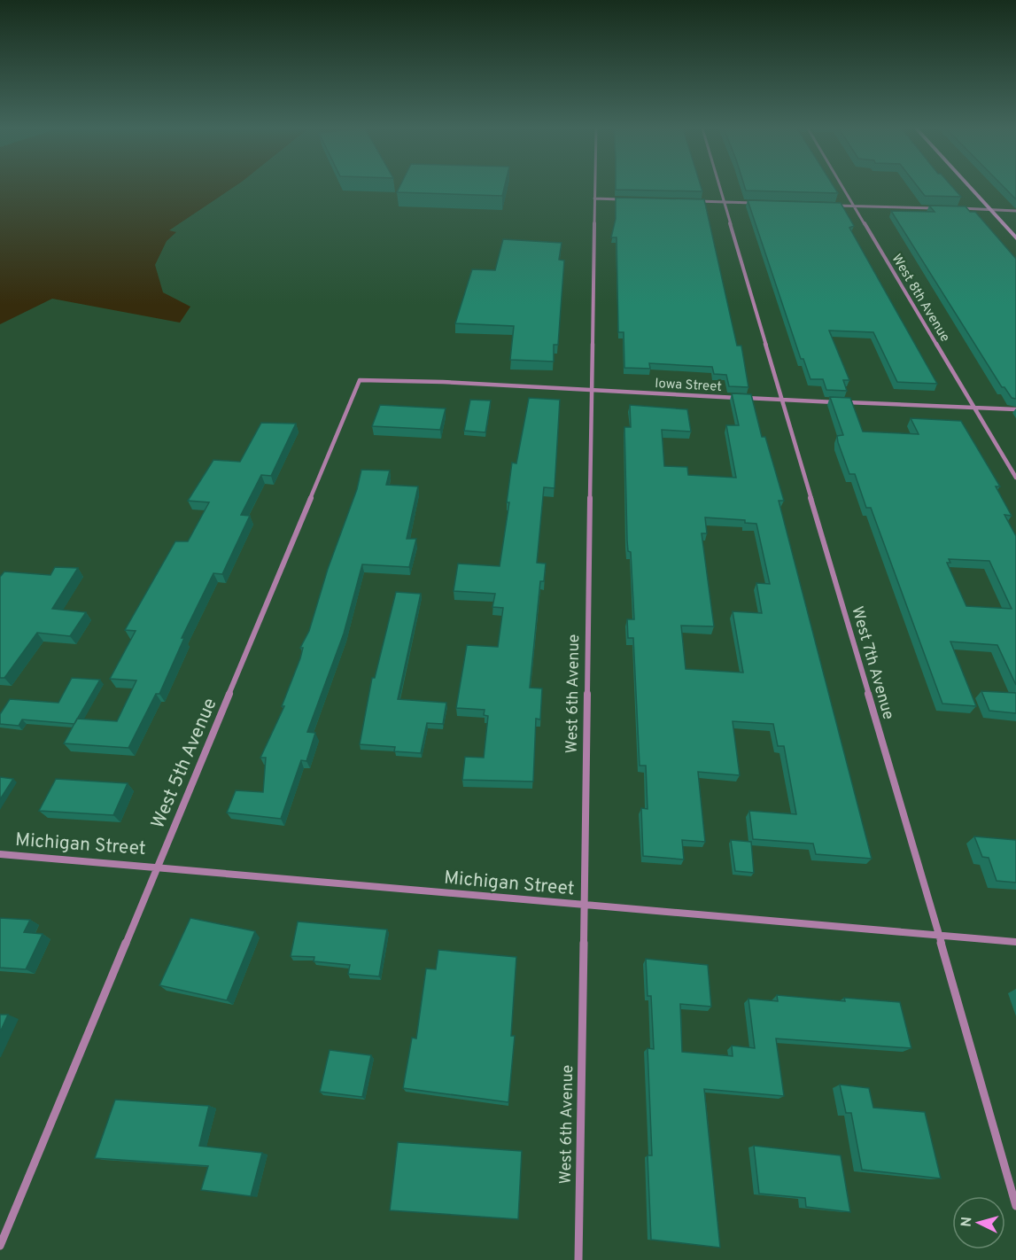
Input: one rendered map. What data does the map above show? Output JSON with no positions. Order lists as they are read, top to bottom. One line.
{"streets":{"street":["West 8th Avenue","Iowa Street","West 7th Avenue","West 6th Avenue","West 5th Avenue","Michigan Street"]},"crossings":[["West 8th Avenue","Iowa Street"],["Iowa Street","West 7th Avenue"],["Iowa Street","West 6th Avenue"],["Iowa Street","West 5th Avenue"],["West 7th Avenue","Michigan Street"],["West 6th Avenue","Michigan Street"],["West 5th Avenue","Michigan Street"]],"north":"left"}
